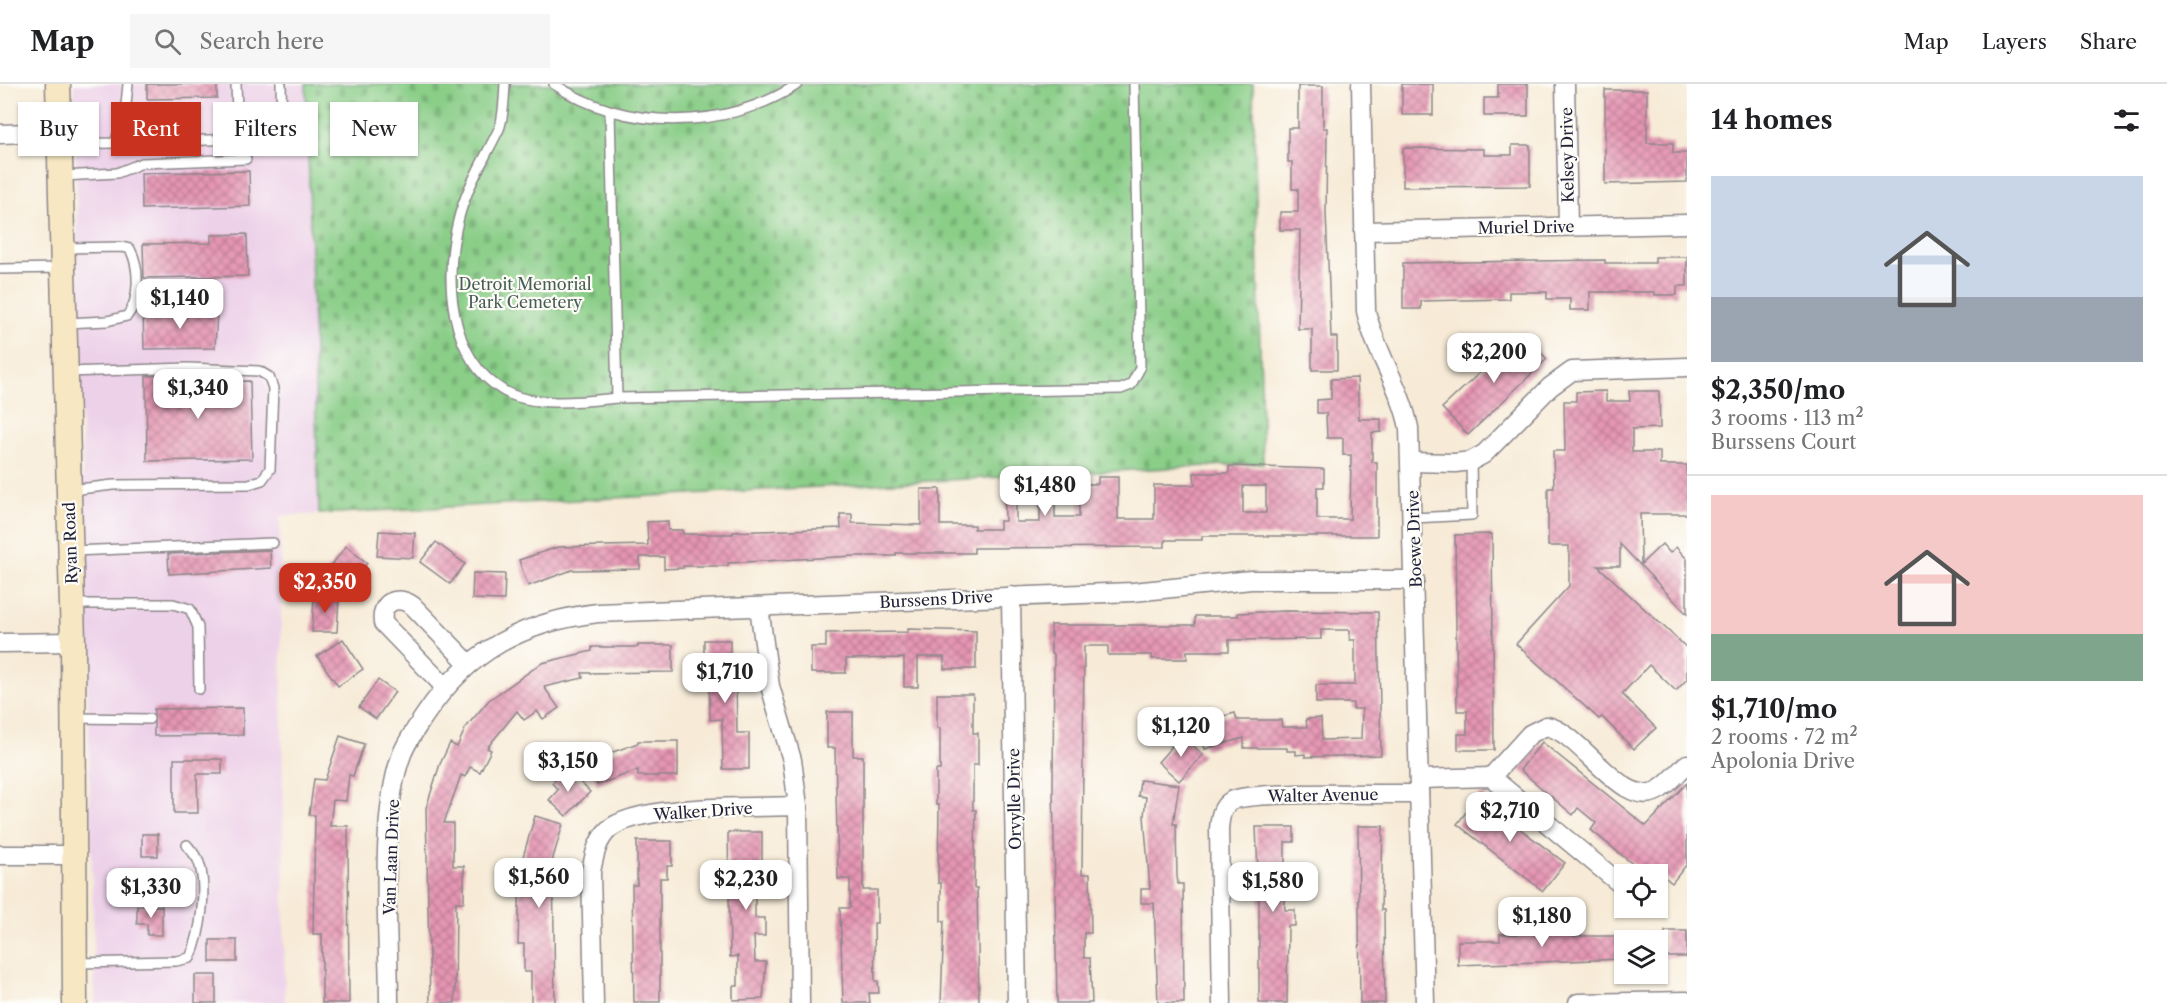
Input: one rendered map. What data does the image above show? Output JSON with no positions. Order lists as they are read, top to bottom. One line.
{"streets":{"main road":["Ryan Road"],"street":["Kelsey Drive","Muriel Drive","Boewe Drive","Burssens Drive","Walter Avenue","Orvylle Drive","Walker Drive","Van Laan Drive"]},"crossings":[["Kelsey Drive","Muriel Drive"],["Muriel Drive","Boewe Drive"],["Boewe Drive","Burssens Drive"],["Boewe Drive","Walter Avenue"],["Burssens Drive","Orvylle Drive"],["Burssens Drive","Van Laan Drive"]],"parks":["Detroit Memorial Park Cemetery"],"page":{"header":"Map","search":"Search here","nav":["Map","Layers","Share"],"heading":"14 homes","chip":["Buy","Rent","Filters","New"],"list":[{"name":"$2,350/mo","note":"3 rooms · 113 m² · Burssens Court"},{"name":"$1,710/mo","note":"2 rooms · 72 m² · Apolonia Drive"}],"price":["$1,140","$2,200","$1,340","$1,480","$2,350","$1,710","$1,120","$3,150","$2,710","$1,560","$2,230","$1,580","$1,330","$1,180"]}}
